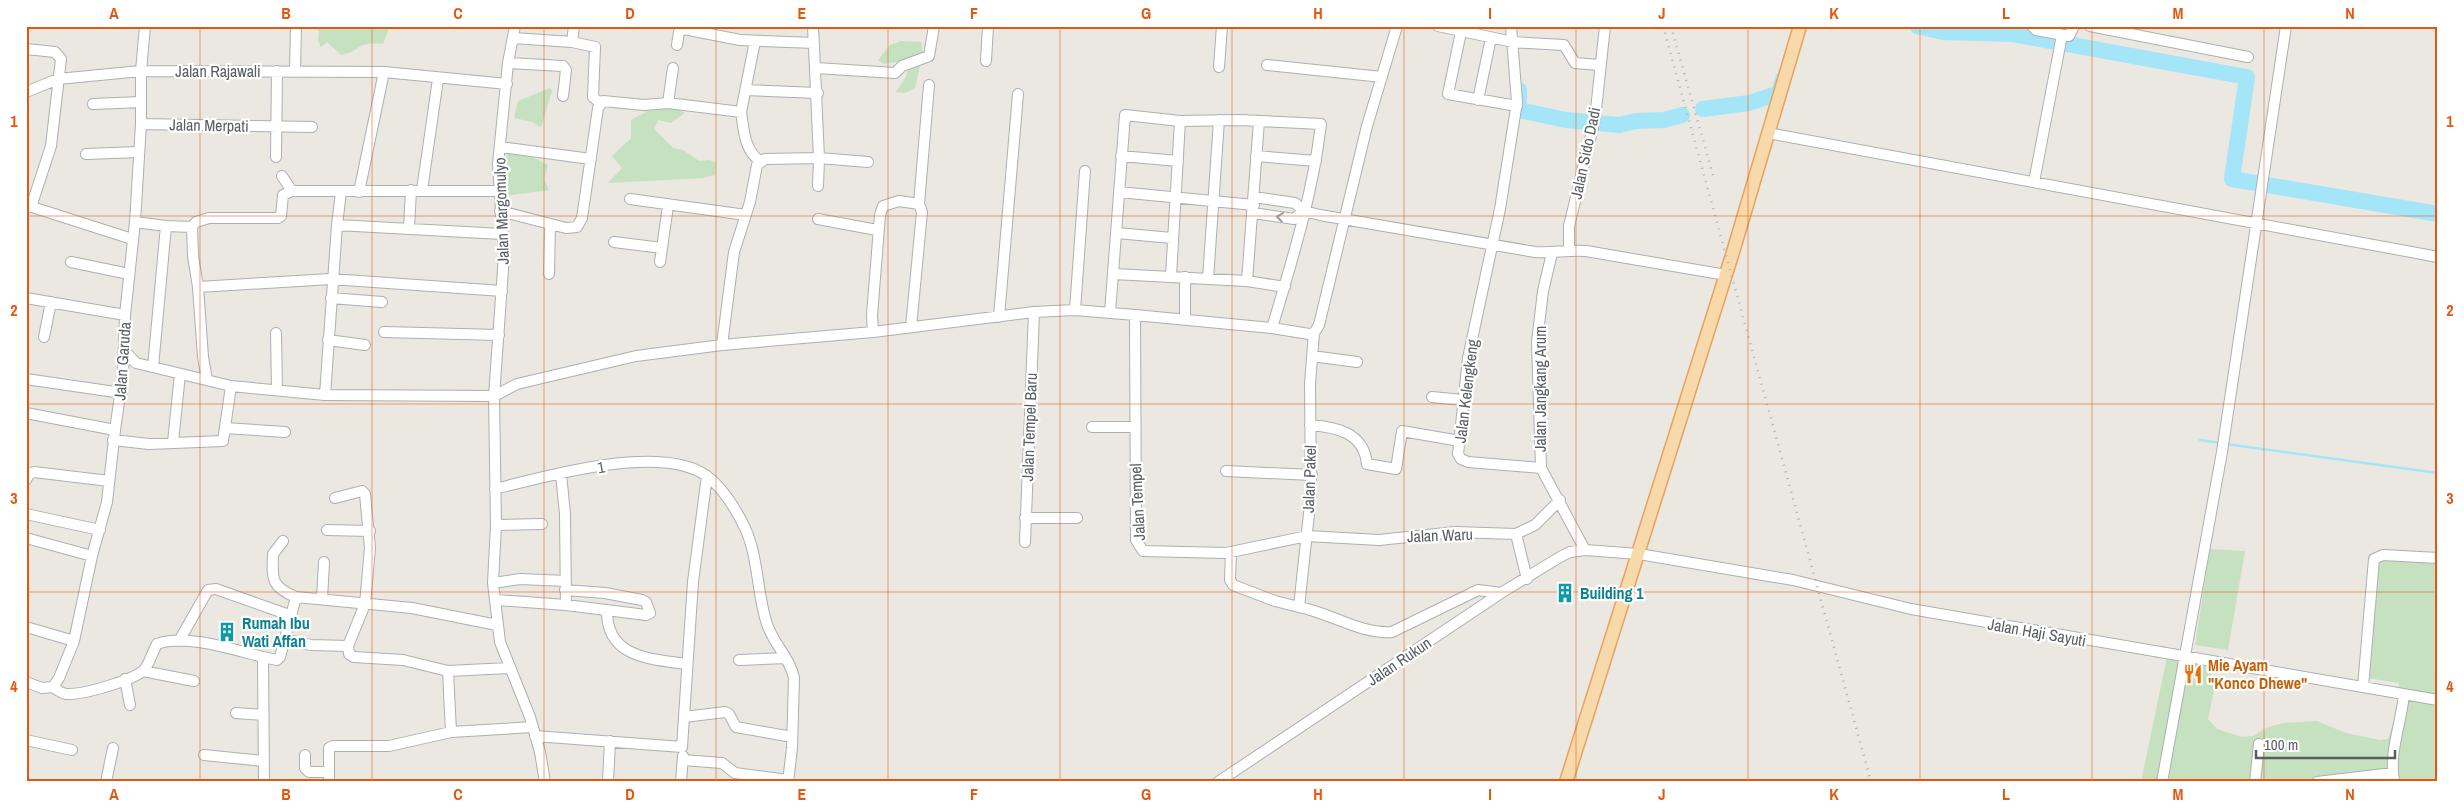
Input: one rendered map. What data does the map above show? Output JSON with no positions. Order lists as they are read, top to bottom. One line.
{"streets":{"street":["Jalan Rajawali","Jalan Merpati","Jalan Sido Dadi","Jalan Margomulyo","Jalan Garuda","Jalan Jangkang Arum","Jalan Kelengkeng","Jalan Tempel Baru","1","Jalan Pakel","Jalan Tempel","Jalan Waru","Jalan Haji Sayuti","Jalan Rukun"]},"crossings":[["Jalan Rajawali","Jalan Margomulyo"],["Jalan Rajawali","Jalan Garuda"],["Jalan Merpati","Jalan Garuda"],["Jalan Margomulyo","1"],["Jalan Jangkang Arum","Jalan Kelengkeng"],["Jalan Jangkang Arum","Jalan Rukun"],["Jalan Pakel","Jalan Tempel"],["Jalan Pakel","Jalan Waru"],["Jalan Tempel","Jalan Waru"]],"places":{"building":["Building 1","Rumah Ibu Wati Affan"],"restaurant":["Mie Ayam \"Konco Dhewe\""]},"scale_bar":"100 m","grid":{"columns":["A","B","C","D","E","F","G","H","I","J","K","L","M","N"],"rows":["1","2","3","4"]}}
